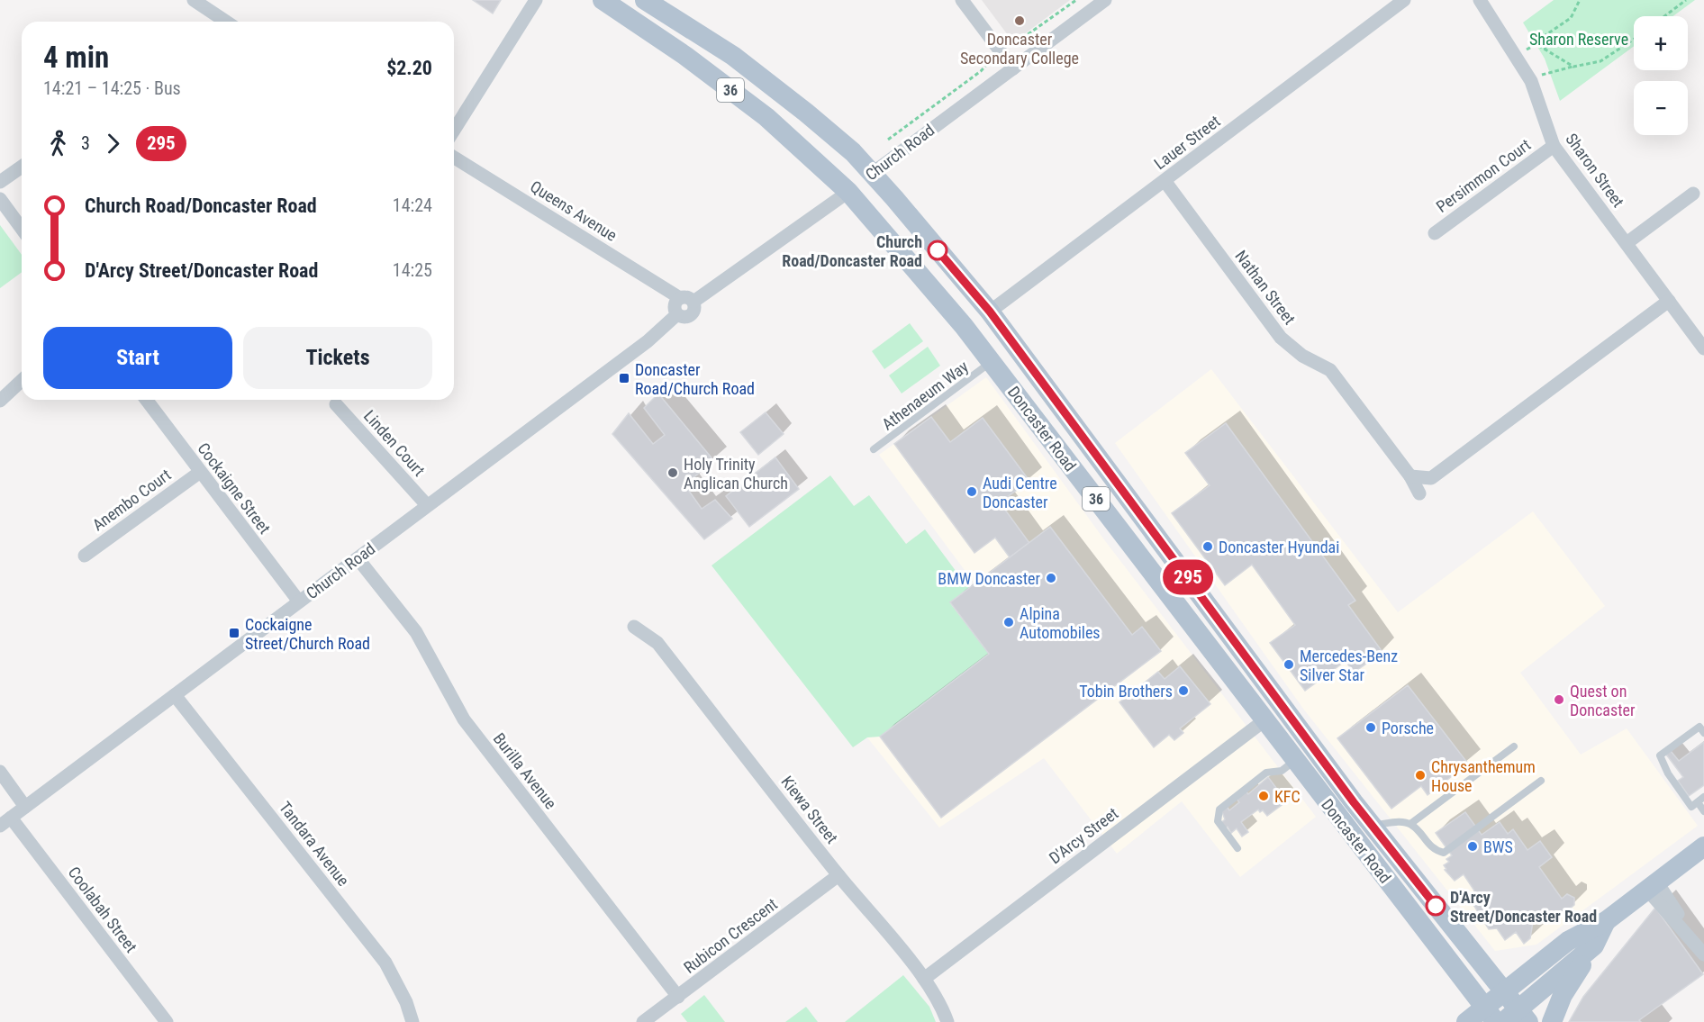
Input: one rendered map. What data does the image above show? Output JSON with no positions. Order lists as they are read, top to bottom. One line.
{"streets":{"main road":["36","Church Road","Doncaster Road"],"street":["Lauer Street","Sharon Street","Persimmon Court","Queens Avenue","Nathan Street","Linden Court","Cockaigne Street","Anembo Court","Burilla Avenue","Kiewa Street","D'Arcy Street","Tandara Avenue","Coolabah Street","Rubicon Crescent"],"lane":["Athenaeum Way"]},"crossings":[["Lauer Street","Nathan Street"],["Lauer Street","Doncaster Road"],["Church Road","Queens Avenue"],["Church Road","Doncaster Road"],["Church Road","Linden Court"],["Church Road","Cockaigne Street"],["Church Road","Burilla Avenue"],["Church Road","Tandara Avenue"],["Church Road","Coolabah Street"],["Sharon Street","Persimmon Court"],["Athenaeum Way","Doncaster Road"],["Doncaster Road","D'Arcy Street"],["Cockaigne Street","Anembo Court"],["Burilla Avenue","Rubicon Crescent"],["Kiewa Street","D'Arcy Street"],["Kiewa Street","Rubicon Crescent"]],"parks":["Sharon Reserve"],"places":{"other":["Doncaster Secondary College","Church Road/Doncaster Road","Holy Trinity Anglican Church","Audi Centre Doncaster","Doncaster Hyundai","BMW Doncaster","Alpina Automobiles","Mercedes-Benz Silver Star","Tobin Brothers","Quest on Doncaster","Porsche","Chrysanthemum House","KFC","BWS","D'Arcy Street/Doncaster Road"],"transit":["Doncaster Road/Church Road","Cockaigne Street/Church Road"]},"lines":["bus line 295"],"page":{"on_map":"295","map_buttons":["+","−"],"heading":["4 min","14:21 – 14:25 · Bus","$2.20"],"legs":["3","295"],"list":[{"name":"Church Road/Doncaster Road","value":"14:24"},{"name":"D'Arcy Street/Doncaster Road","value":"14:25"}],"buttons":["Start","Tickets"]}}
